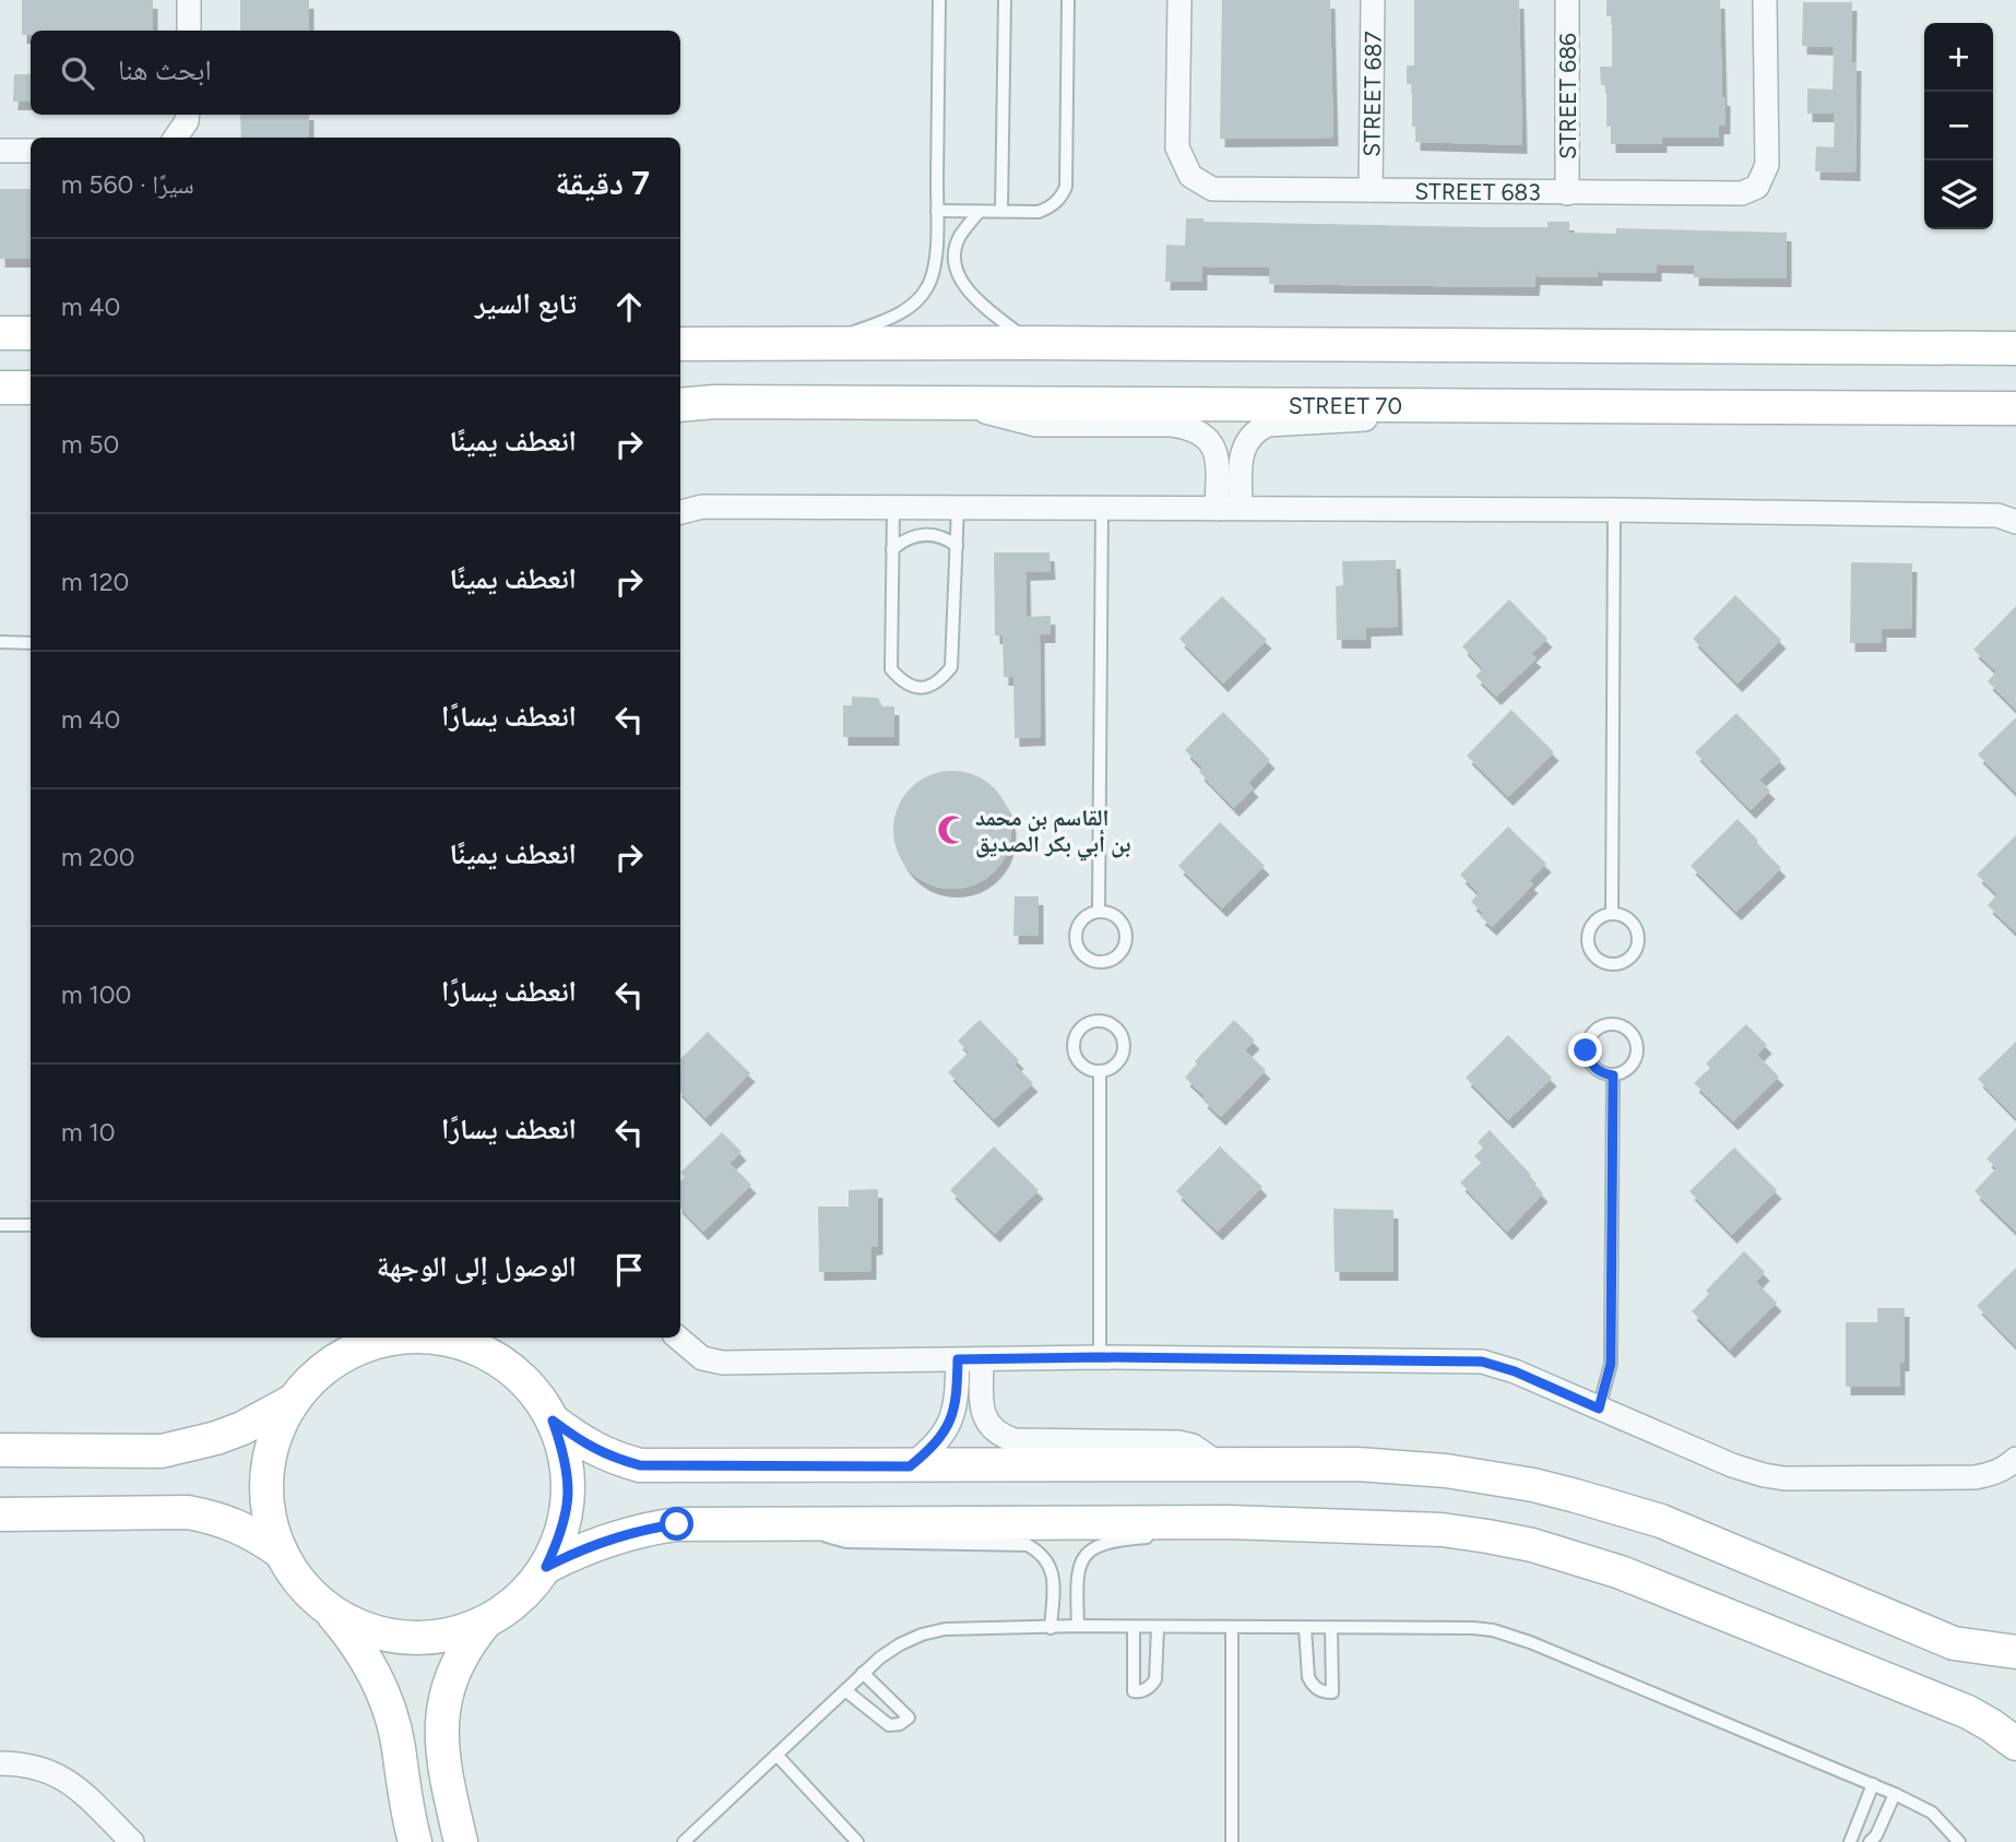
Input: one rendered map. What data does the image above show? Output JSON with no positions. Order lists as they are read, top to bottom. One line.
{"streets":{"main road":["STREET 70"],"street":["STREET 687","STREET 686","STREET 683"]},"crossings":[["STREET 687","STREET 683"],["STREET 686","STREET 683"]],"places":{"mosque":["القاسم بن محمد بن أبي بكر الصديق"]},"page":{"map_buttons":["+","−"],"search":"ابحث هنا","heading":["7 دقيقة","سيرًا · 560 m"],"list":[["تابع السير","40 m"],["انعطف يمينًا","50 m"],["انعطف يمينًا","120 m"],["انعطف يسارًا","40 m"],["انعطف يمينًا","200 m"],["انعطف يسارًا","100 m"],["انعطف يسارًا","10 m"],"الوصول إلى الوجهة"]}}
